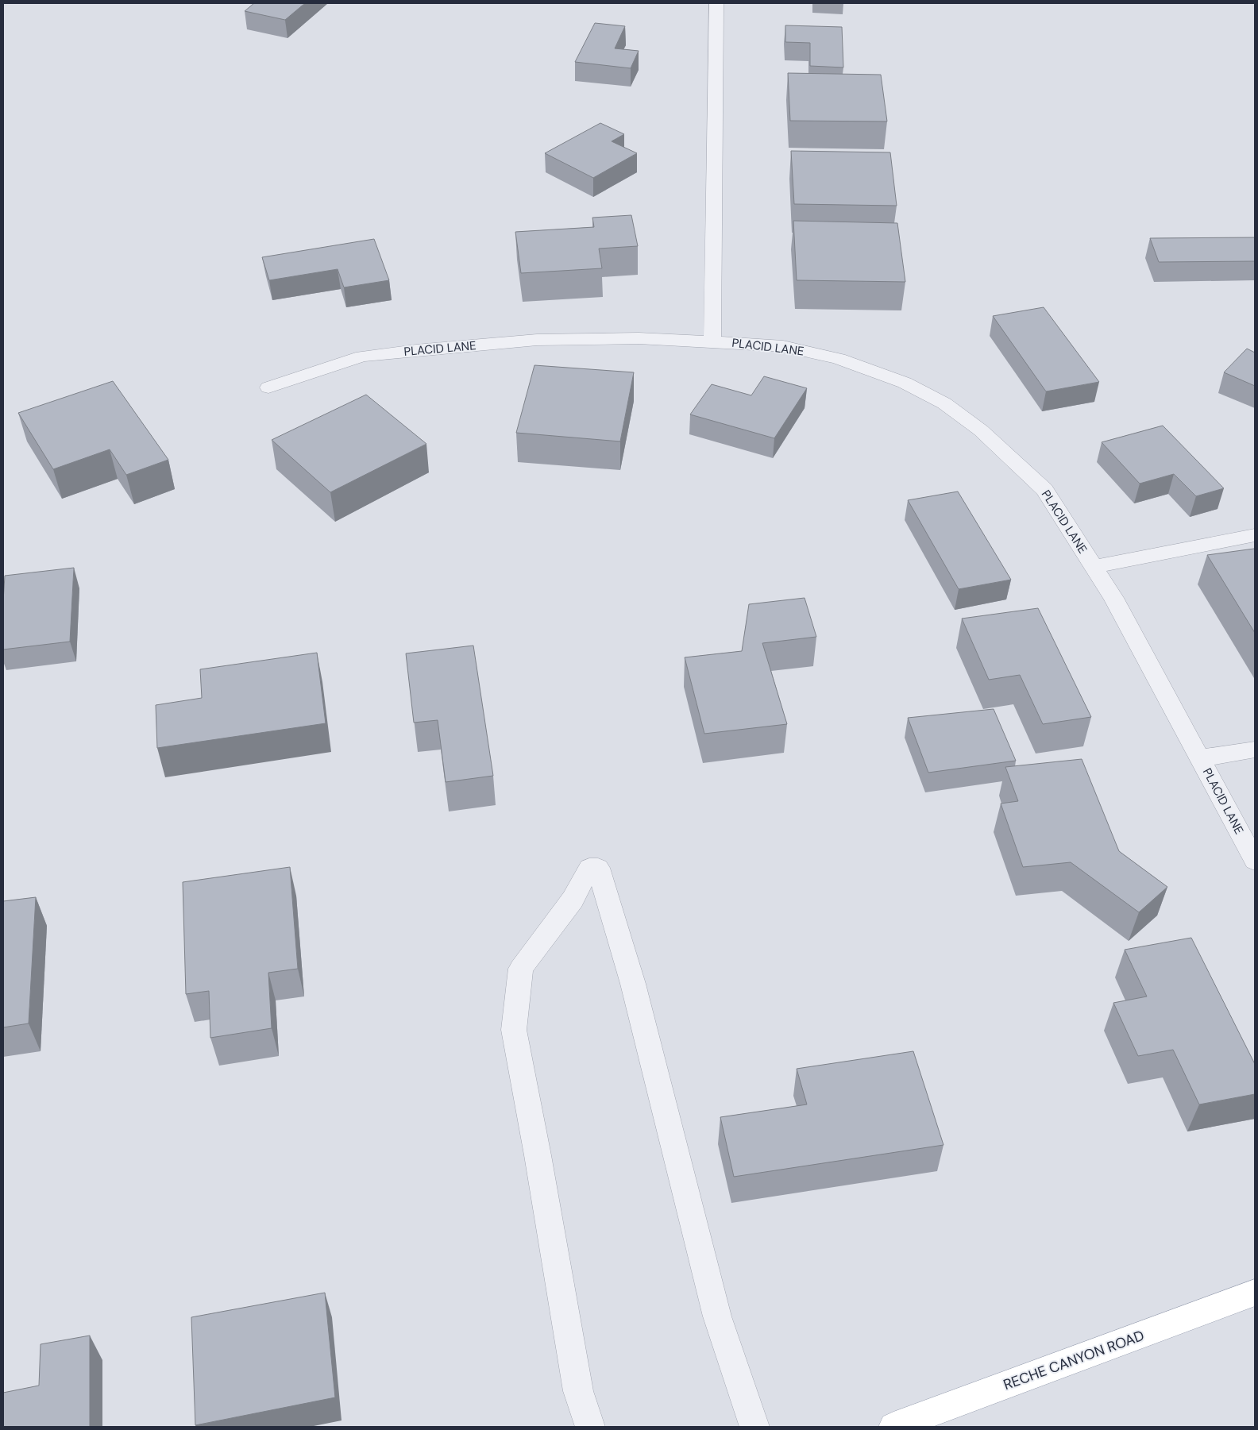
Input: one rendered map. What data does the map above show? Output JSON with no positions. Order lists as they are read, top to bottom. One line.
{"streets":{"main road":["RECHE CANYON ROAD"],"street":["PLACID LANE"]}}
